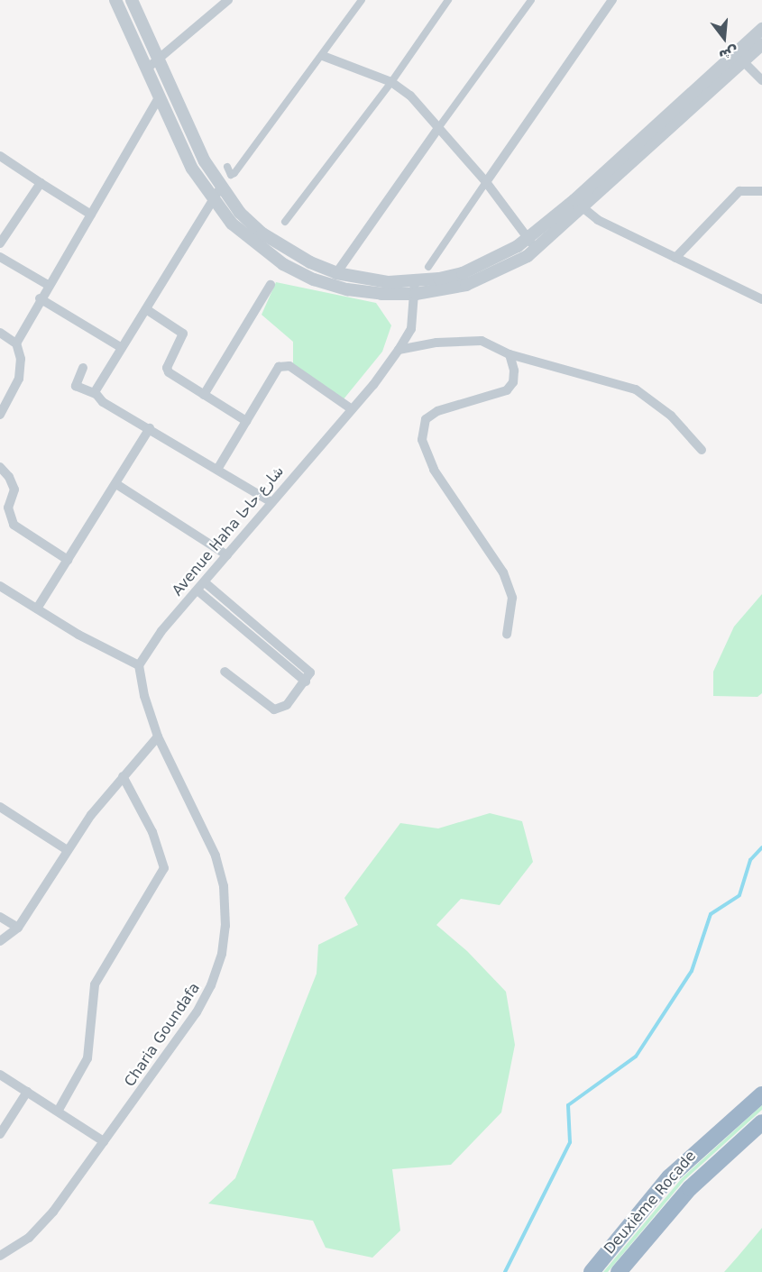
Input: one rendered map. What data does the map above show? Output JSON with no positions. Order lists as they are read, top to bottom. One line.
{"streets":{"highway":["Deuxième Rocade"],"street":["Avenue Haha شارع حاحا","Charia Goundafa"]},"crossings":[["Avenue Haha شارع حاحا","Charia Goundafa"]],"north":"bottom"}
